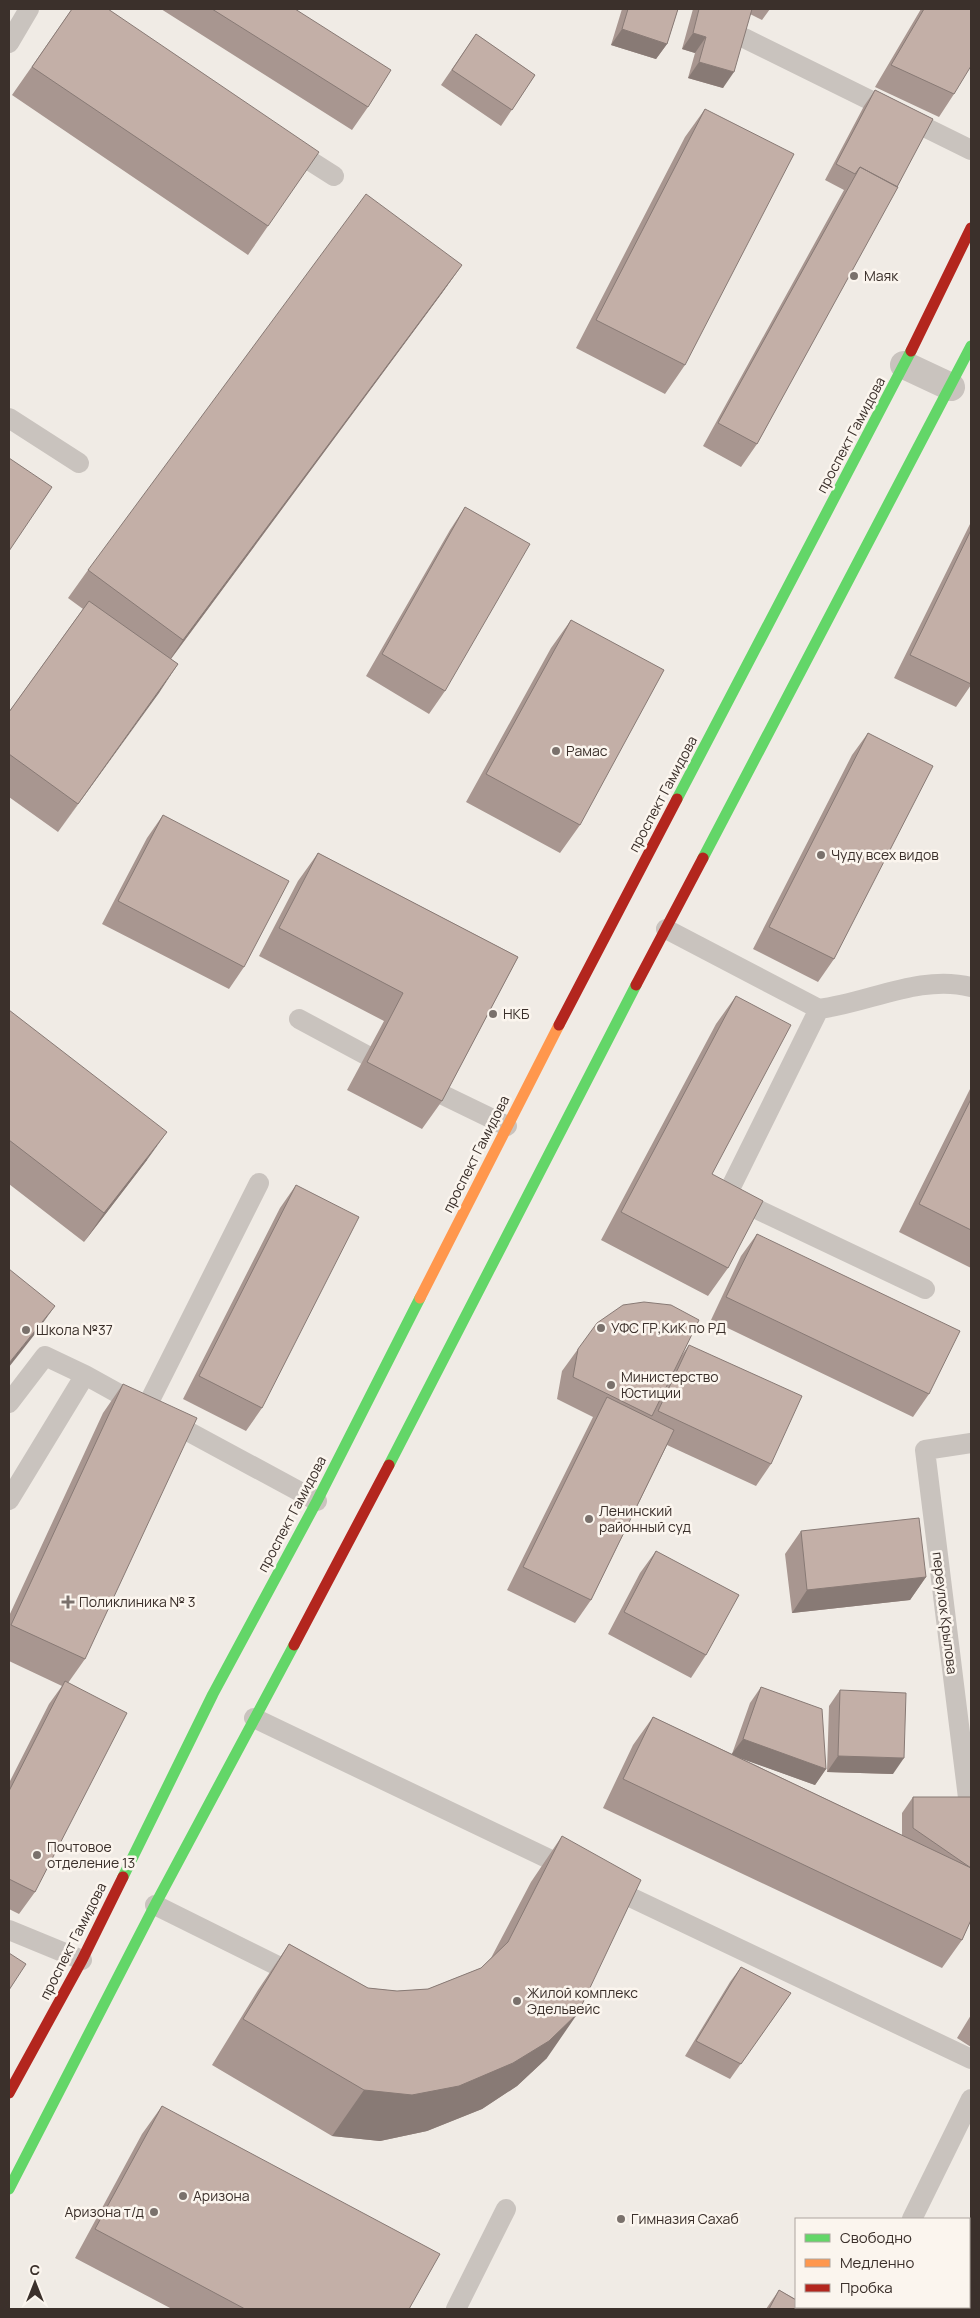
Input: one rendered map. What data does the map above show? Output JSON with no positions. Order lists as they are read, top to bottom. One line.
{"streets":{"main road":["проспект Гамидова"],"lane":["переулок Крылова"]},"places":{"other":["Маяк","Рамас","Чуду всех видов","НКБ","УФС ГР,КиК по РД","Школа №37","Министерство Юстиции","Ленинский районный суд","Почтовое отделение 13","Жилой комплекс Эдельвейс","Аризона","Аризона т/д","Гимназия Сахаб"],"health":["Поликлиника № 3"]},"legend":["Свободно","Медленно","Пробка"],"north":"top"}
